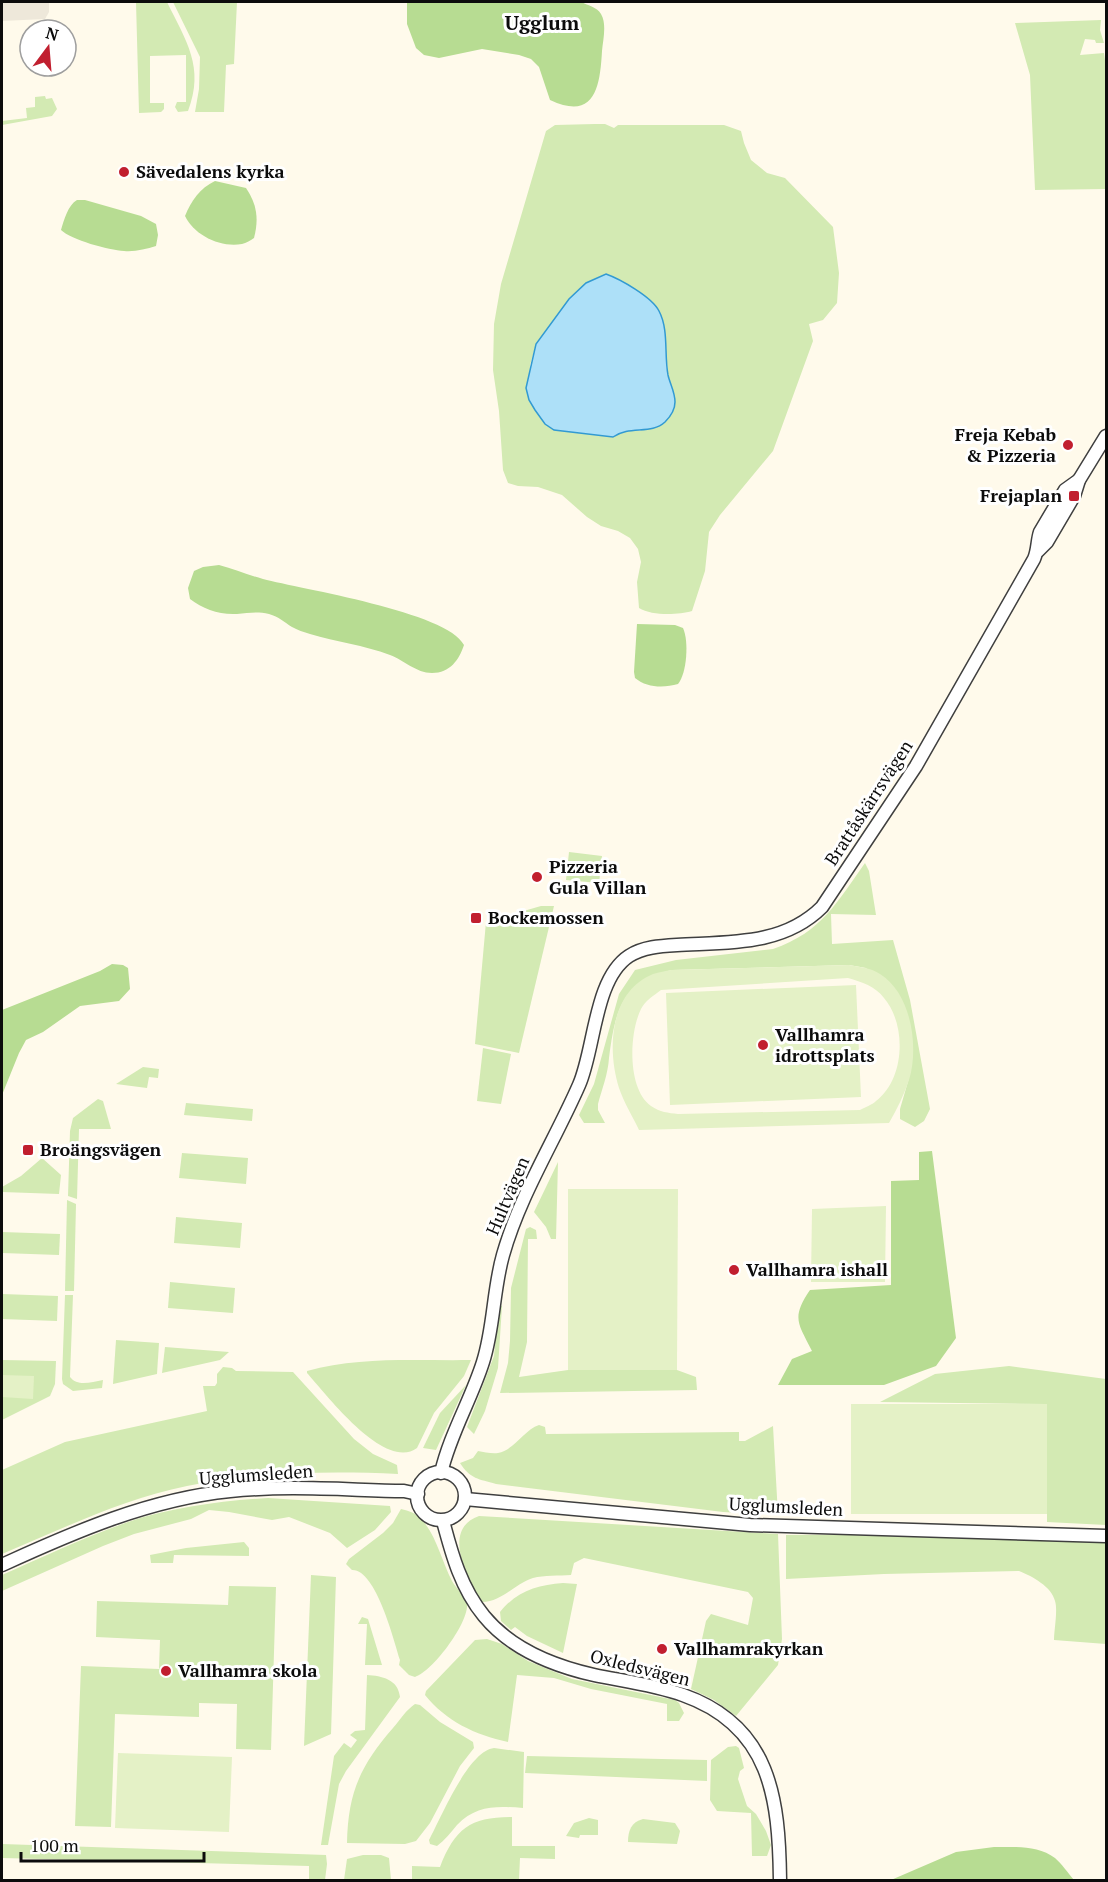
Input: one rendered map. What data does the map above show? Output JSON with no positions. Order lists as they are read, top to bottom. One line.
{"streets":{"street":["Brattåskärrsvägen","Hultvägen","Ugglumsleden","Oxledsvägen"]},"crossings":[["Brattåskärrsvägen","Hultvägen"],["Hultvägen","Ugglumsleden"],["Hultvägen","Oxledsvägen"],["Ugglumsleden","Oxledsvägen"]],"districts":["Ugglum"],"places":{"other":["Sävedalens kyrka","Freja Kebab & Pizzeria","Pizzeria Gula Villan","Vallhamra idrottsplats","Vallhamra ishall","Vallhamrakyrkan","Vallhamra skola"],"transit":["Frejaplan","Bockemossen","Broängsvägen"]},"scale_bar":"100 m","north":"top"}
